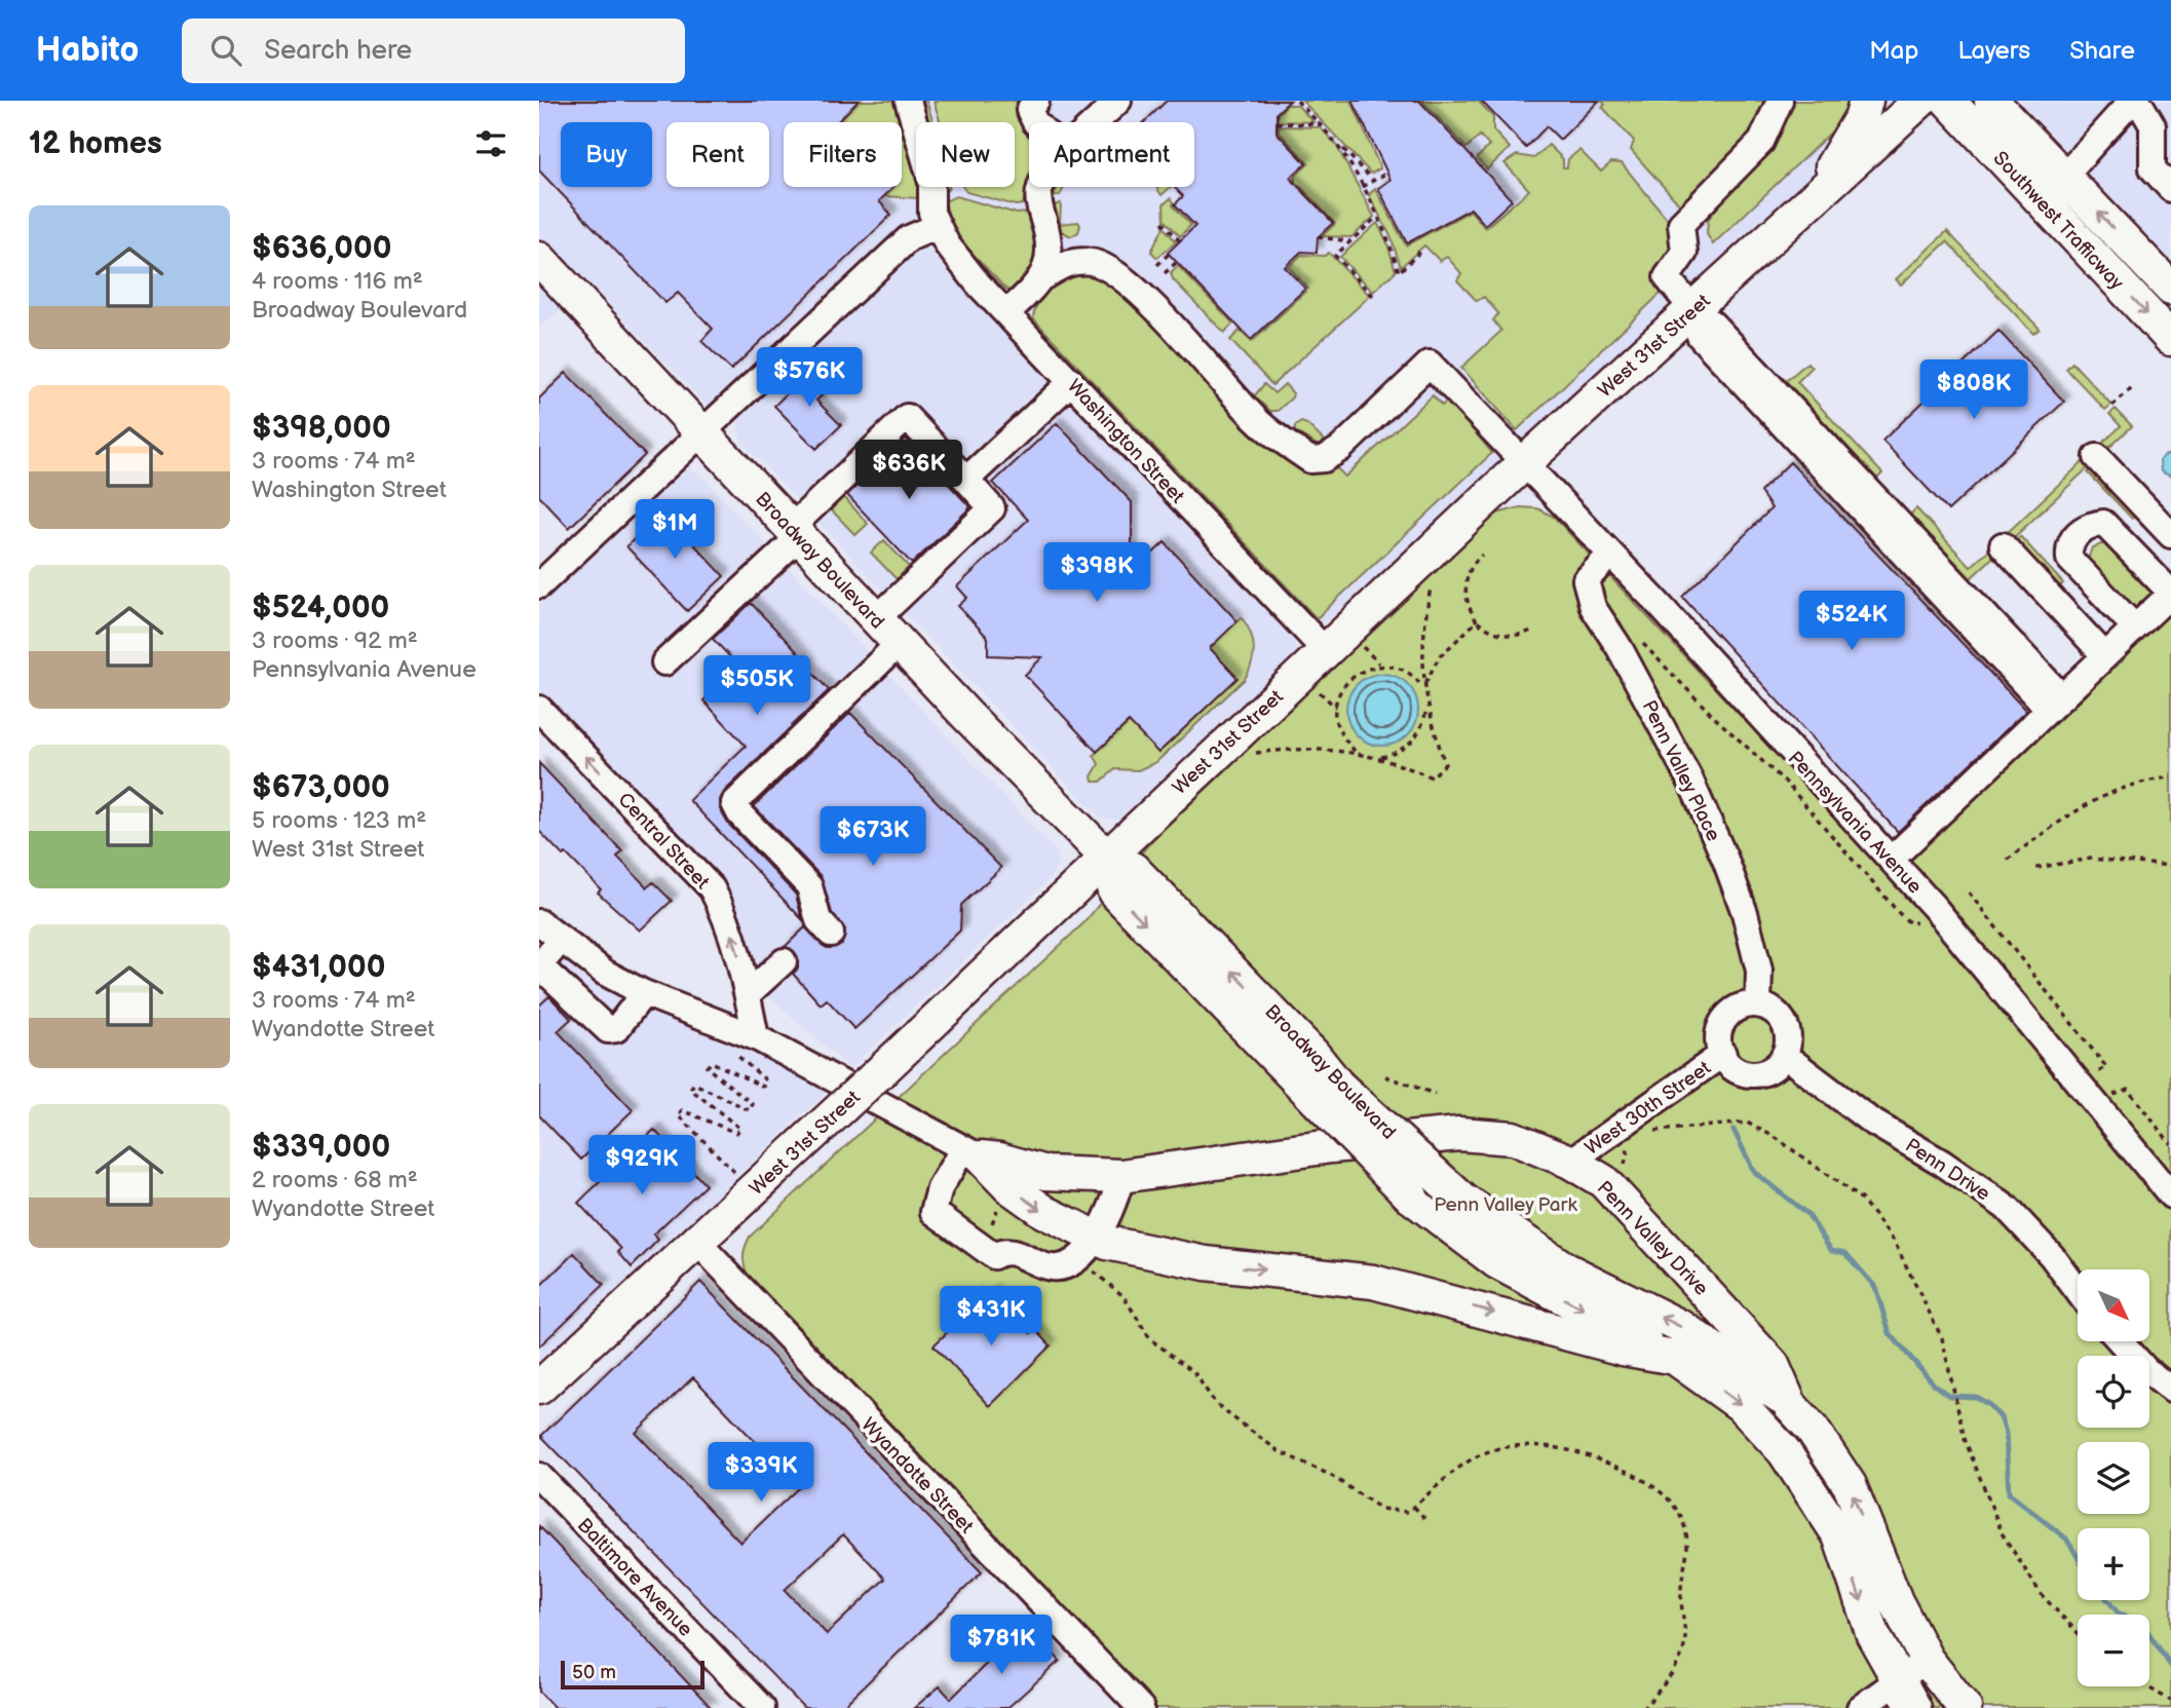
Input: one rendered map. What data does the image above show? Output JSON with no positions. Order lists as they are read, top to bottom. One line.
{"streets":{"main road":["Southwest Trafficway","West 31st Street","Broadway Boulevard","Penn Valley Drive"],"street":["Washington Street","Penn Valley Place","Pennsylvania Avenue","Central Street","West 30th Street","Penn Drive","Wyandotte Street","Baltimore Avenue"]},"crossings":[["West 31st Street","Washington Street"],["West 31st Street","Broadway Boulevard"],["West 31st Street","Pennsylvania Avenue"],["West 31st Street","Wyandotte Street"],["Broadway Boulevard","Penn Valley Drive"],["Penn Valley Place","Pennsylvania Avenue"],["Penn Valley Place","West 30th Street"],["Penn Valley Place","Penn Drive"],["West 30th Street","Penn Drive"],["West 30th Street","Penn Valley Drive"]],"parks":["Penn Valley Park"],"scale_bar":"50 m","north":"bottom right","page":{"header":"Habito","search":"Search here","nav":["Map","Layers","Share"],"heading":"12 homes","chip":["Buy","Rent","Filters","New","Apartment"],"list":[{"name":"$636,000","note":"4 rooms · 116 m² · Broadway Boulevard"},{"name":"$398,000","note":"3 rooms · 74 m² · Washington Street"},{"name":"$524,000","note":"3 rooms · 92 m² · Pennsylvania Avenue"},{"name":"$673,000","note":"5 rooms · 123 m² · West 31st Street"},{"name":"$431,000","note":"3 rooms · 74 m² · Wyandotte Street"},{"name":"$339,000","note":"2 rooms · 68 m² · Wyandotte Street"}],"price":["$576K","$808K","$636K","$1M","$398K","$524K","$505K","$673K","$929K","$431K","$339K","$781K"],"map_buttons":["+","−"],"scale":"50 m"}}
